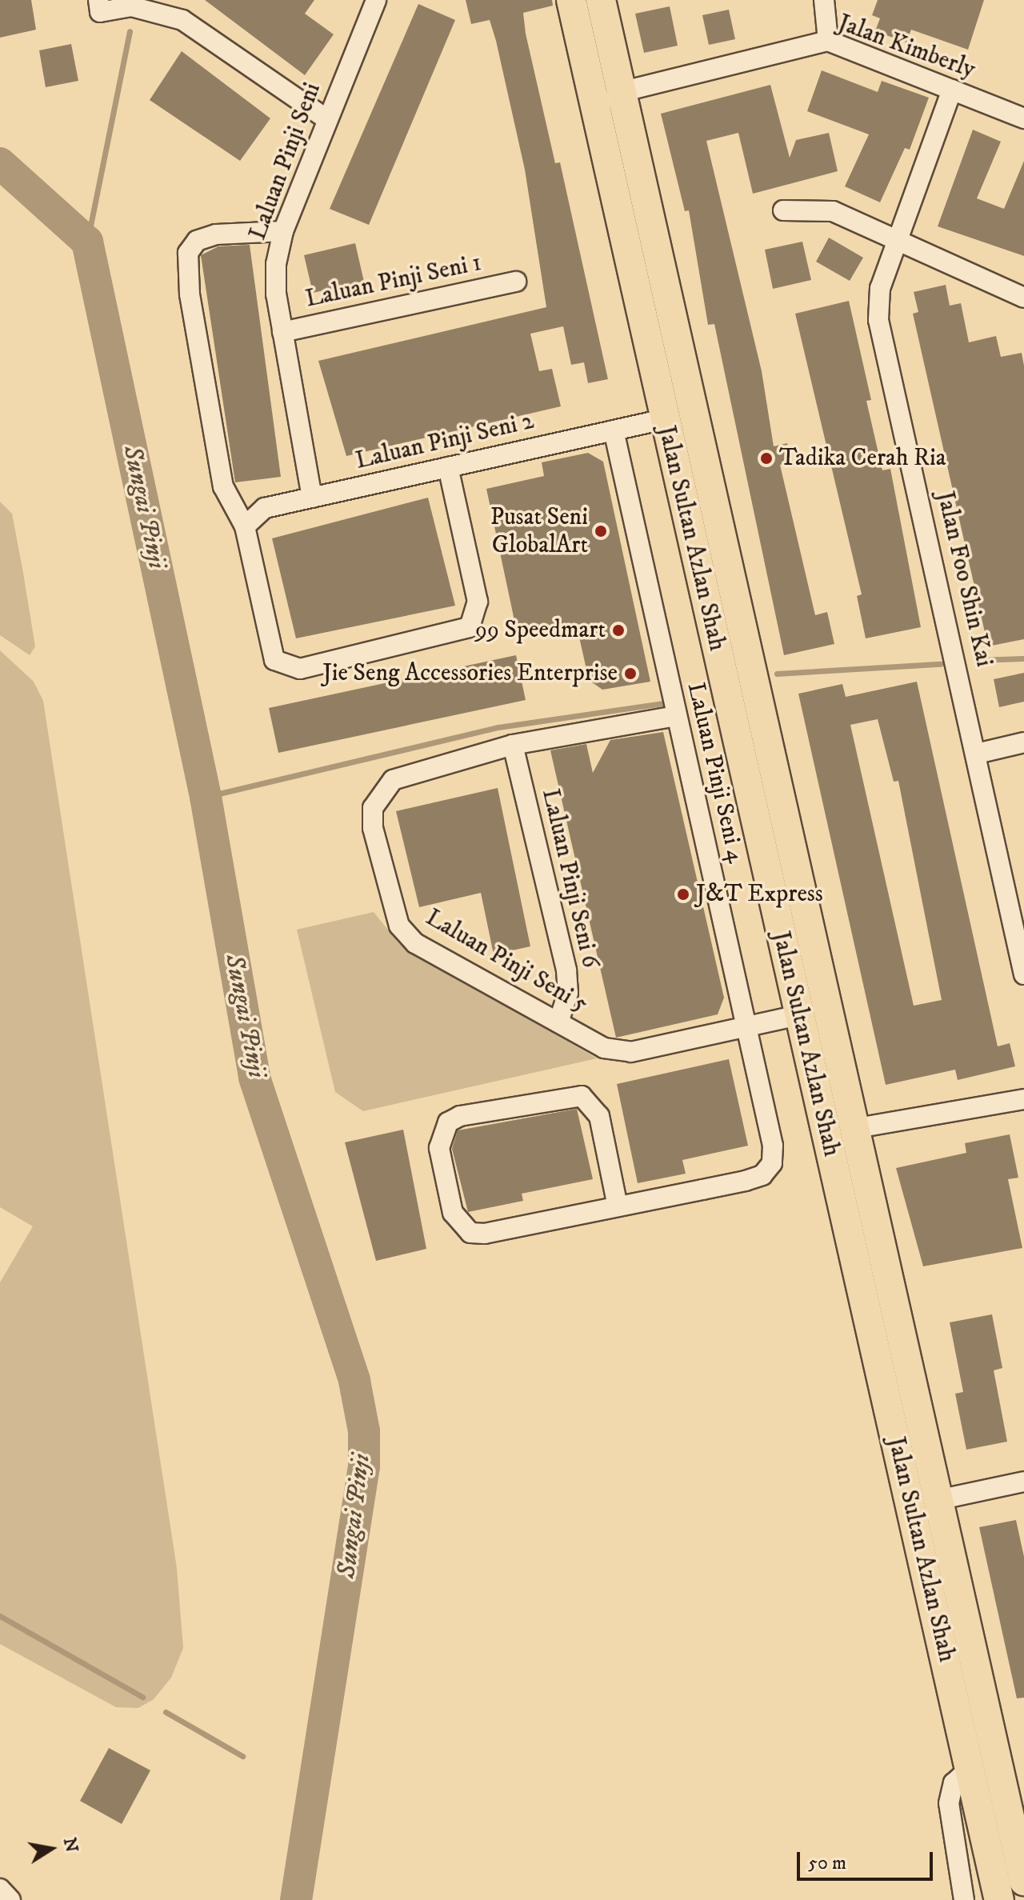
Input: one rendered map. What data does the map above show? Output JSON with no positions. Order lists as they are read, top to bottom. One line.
{"streets":{"main road":["Jalan Sultan Azlan Shah"],"street":["Jalan Kimberly","Laluan Pinji Seni","Laluan Pinji Seni 1","Laluan Pinji Seni 2","Jalan Foo Shin Kai","Laluan Pinji Seni 4","Laluan Pinji Seni 6","Laluan Pinji Seni 5"]},"crossings":[["Jalan Kimberly","Jalan Sultan Azlan Shah"],["Jalan Kimberly","Jalan Foo Shin Kai"],["Laluan Pinji Seni","Laluan Pinji Seni 1"],["Laluan Pinji Seni","Laluan Pinji Seni 2"],["Laluan Pinji Seni 2","Jalan Sultan Azlan Shah"],["Laluan Pinji Seni 2","Laluan Pinji Seni 4"],["Jalan Sultan Azlan Shah","Laluan Pinji Seni 5"],["Laluan Pinji Seni 4","Laluan Pinji Seni 5"],["Laluan Pinji Seni 6","Laluan Pinji Seni 5"]],"water":["Sungai Pinji"],"places":["Tadika Cerah Ria","Pusat Seni GlobalArt","99 Speedmart","Jie Seng Accessories Enterprise","J&T Express"],"scale_bar":"50 m","north":"right"}
